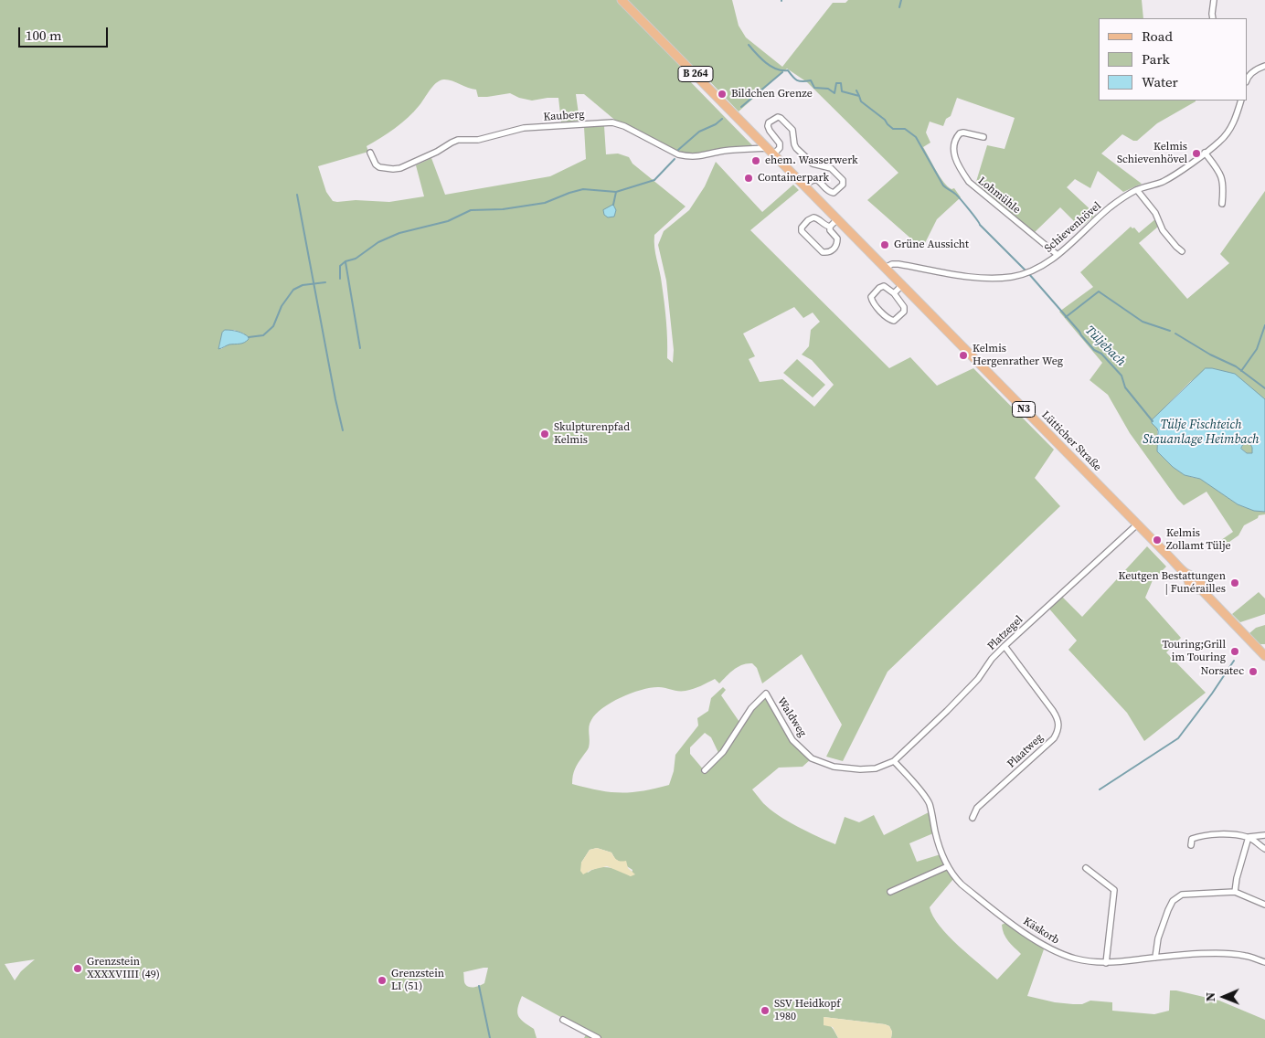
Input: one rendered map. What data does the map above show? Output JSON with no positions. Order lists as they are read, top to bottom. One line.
{"streets":{"main road":["B 264","N3","Lütticher Straße"],"street":["Kauberg","Lohmühle","Schievenhövel","Platzegel","Waldweg","Plaatweg","Käskorb"]},"crossings":[["Kauberg","Lütticher Straße"],["Lohmühle","Schievenhövel"],["Schievenhövel","Lütticher Straße"],["Lütticher Straße","Platzegel"],["Platzegel","Waldweg"],["Platzegel","Plaatweg"],["Platzegel","Käskorb"],["Waldweg","Käskorb"]],"water":["Tüljebach","Tülje Fischteich Stauanlage Heimbach"],"places":["Bildchen Grenze","Kelmis Schievenhövel","ehem. Wasserwerk","Containerpark","Grüne Aussicht","Kelmis Hergenrather Weg","Skulpturenpfad Kelmis","Kelmis Zollamt Tülje","Keutgen Bestattungen | Funérailles","Touring;Grill im Touring","Norsatec","Grenzstein XXXXVIIII (49)","Grenzstein LI (51)","SSV Heidkopf 1980"],"legend":["Road","Park","Water"],"scale_bar":"100 m","north":"left"}
